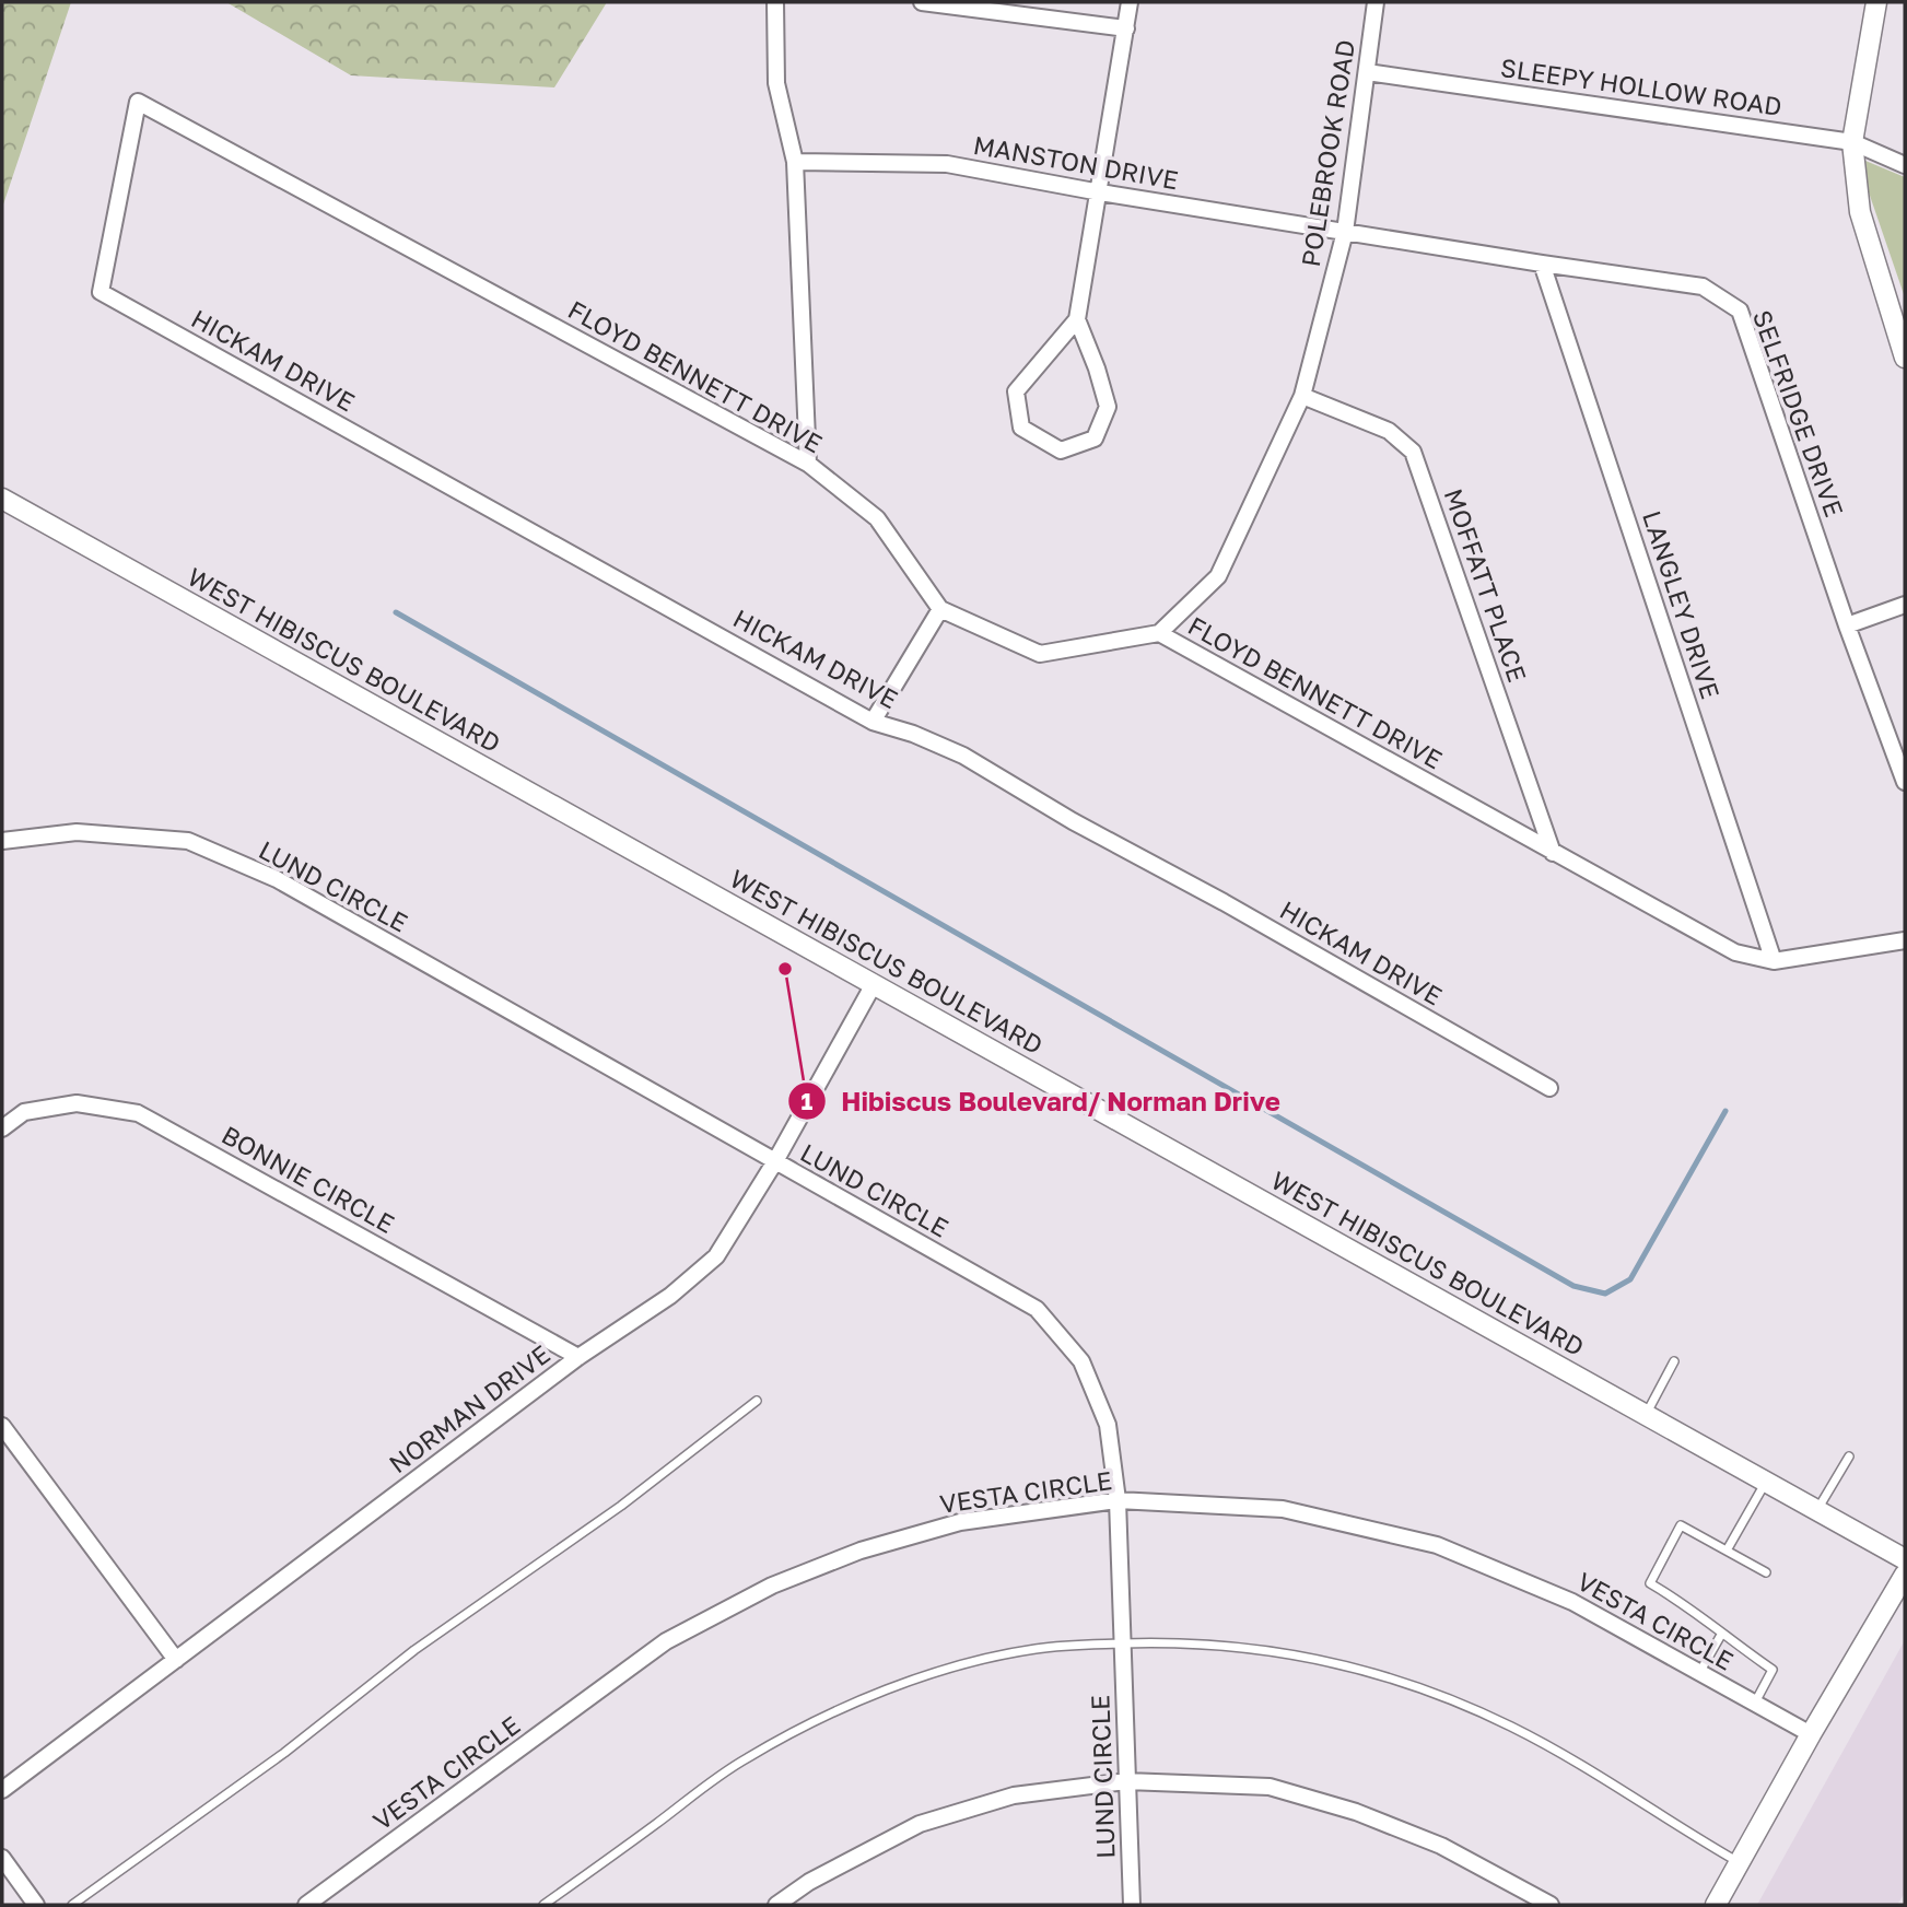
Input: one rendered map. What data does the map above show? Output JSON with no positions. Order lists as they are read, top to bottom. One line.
{"streets":{"street":["SLEEPY HOLLOW ROAD","POLEBROOK ROAD","MANSTON DRIVE","HICKAM DRIVE","FLOYD BENNETT DRIVE","SELFRIDGE DRIVE","MOFFATT PLACE","LANGLEY DRIVE","WEST HIBISCUS BOULEVARD","LUND CIRCLE","BONNIE CIRCLE","NORMAN DRIVE","VESTA CIRCLE"]},"crossings":[["SLEEPY HOLLOW ROAD","POLEBROOK ROAD"],["POLEBROOK ROAD","MANSTON DRIVE"],["POLEBROOK ROAD","FLOYD BENNETT DRIVE"],["POLEBROOK ROAD","SELFRIDGE DRIVE"],["POLEBROOK ROAD","MOFFATT PLACE"],["MANSTON DRIVE","SELFRIDGE DRIVE"],["HICKAM DRIVE","FLOYD BENNETT DRIVE"],["FLOYD BENNETT DRIVE","MOFFATT PLACE"],["FLOYD BENNETT DRIVE","LANGLEY DRIVE"],["SELFRIDGE DRIVE","LANGLEY DRIVE"],["WEST HIBISCUS BOULEVARD","NORMAN DRIVE"],["LUND CIRCLE","NORMAN DRIVE"],["LUND CIRCLE","VESTA CIRCLE"],["BONNIE CIRCLE","NORMAN DRIVE"]],"places":["Hibiscus Boulevard/ Norman Drive"]}
